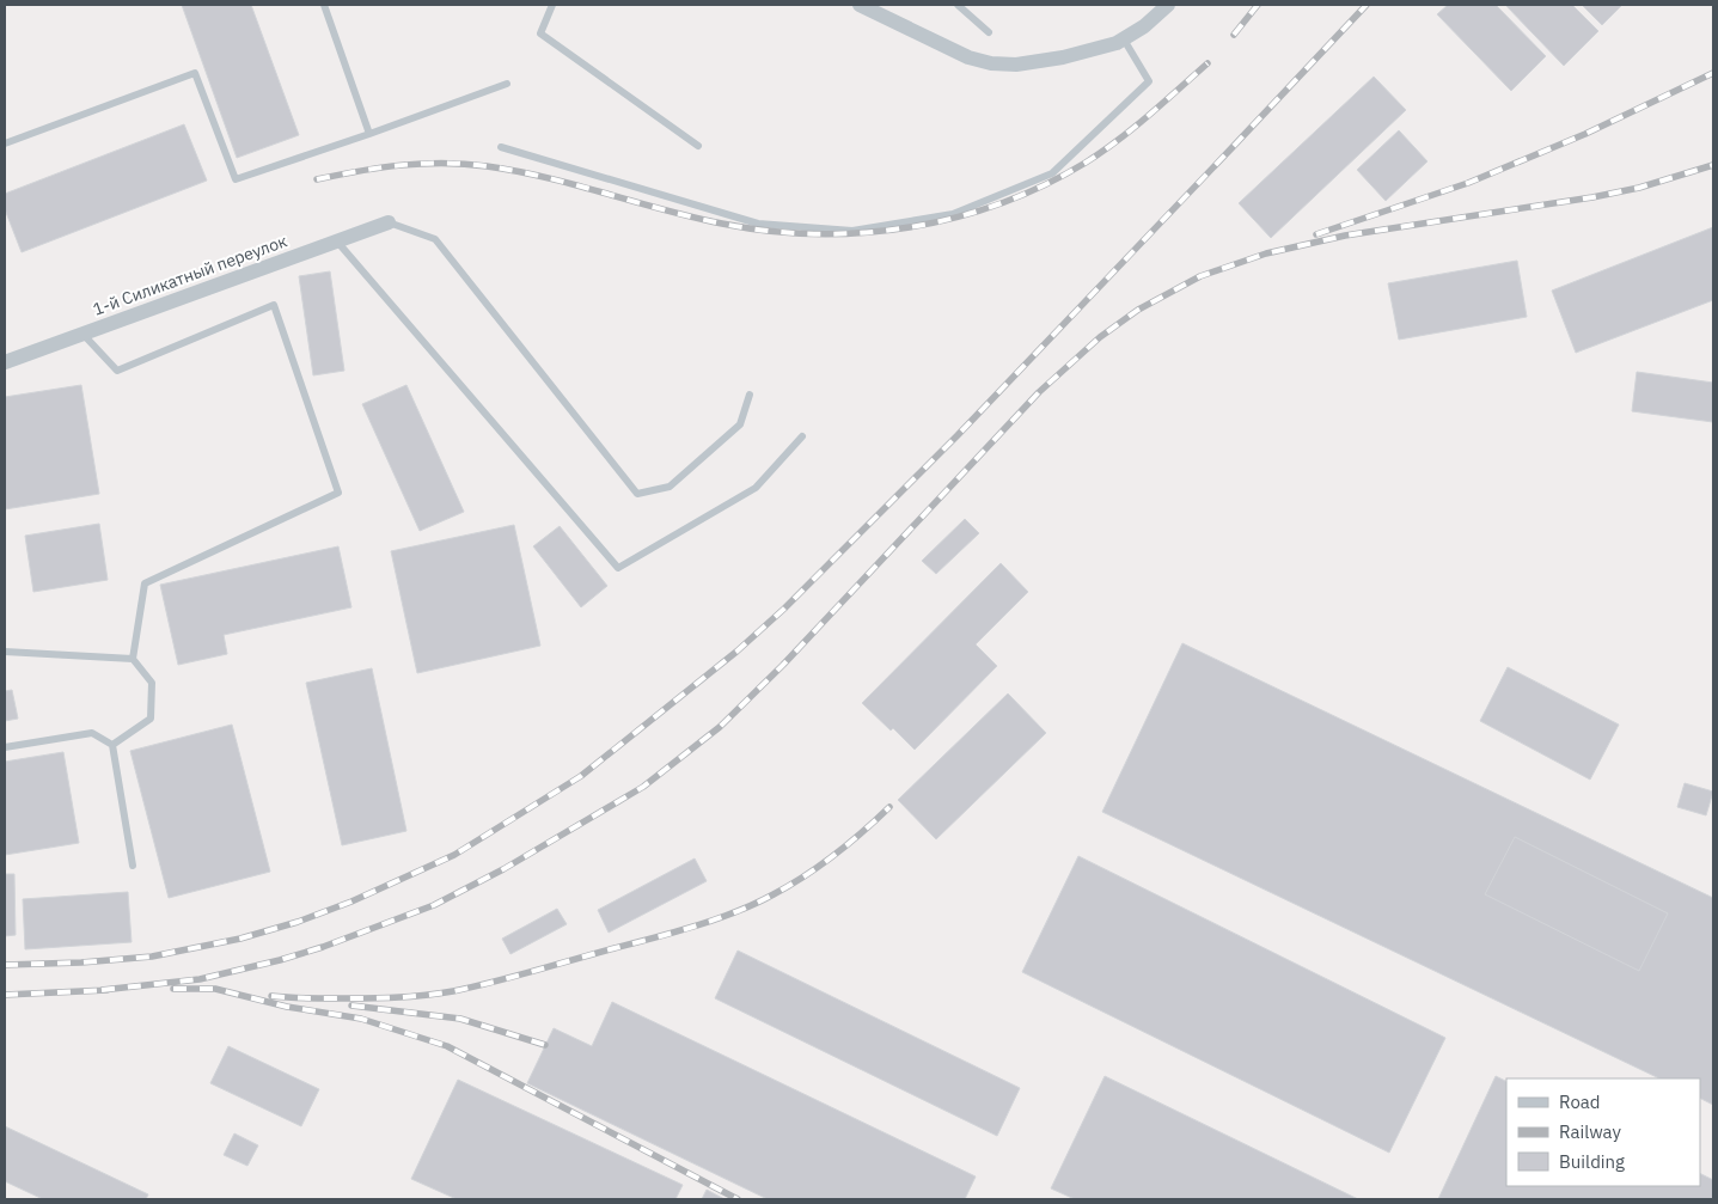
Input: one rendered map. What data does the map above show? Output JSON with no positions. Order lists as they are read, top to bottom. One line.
{"streets":{"street":["1-й Силикатный переулок"]},"legend":["Road","Railway","Building"]}
